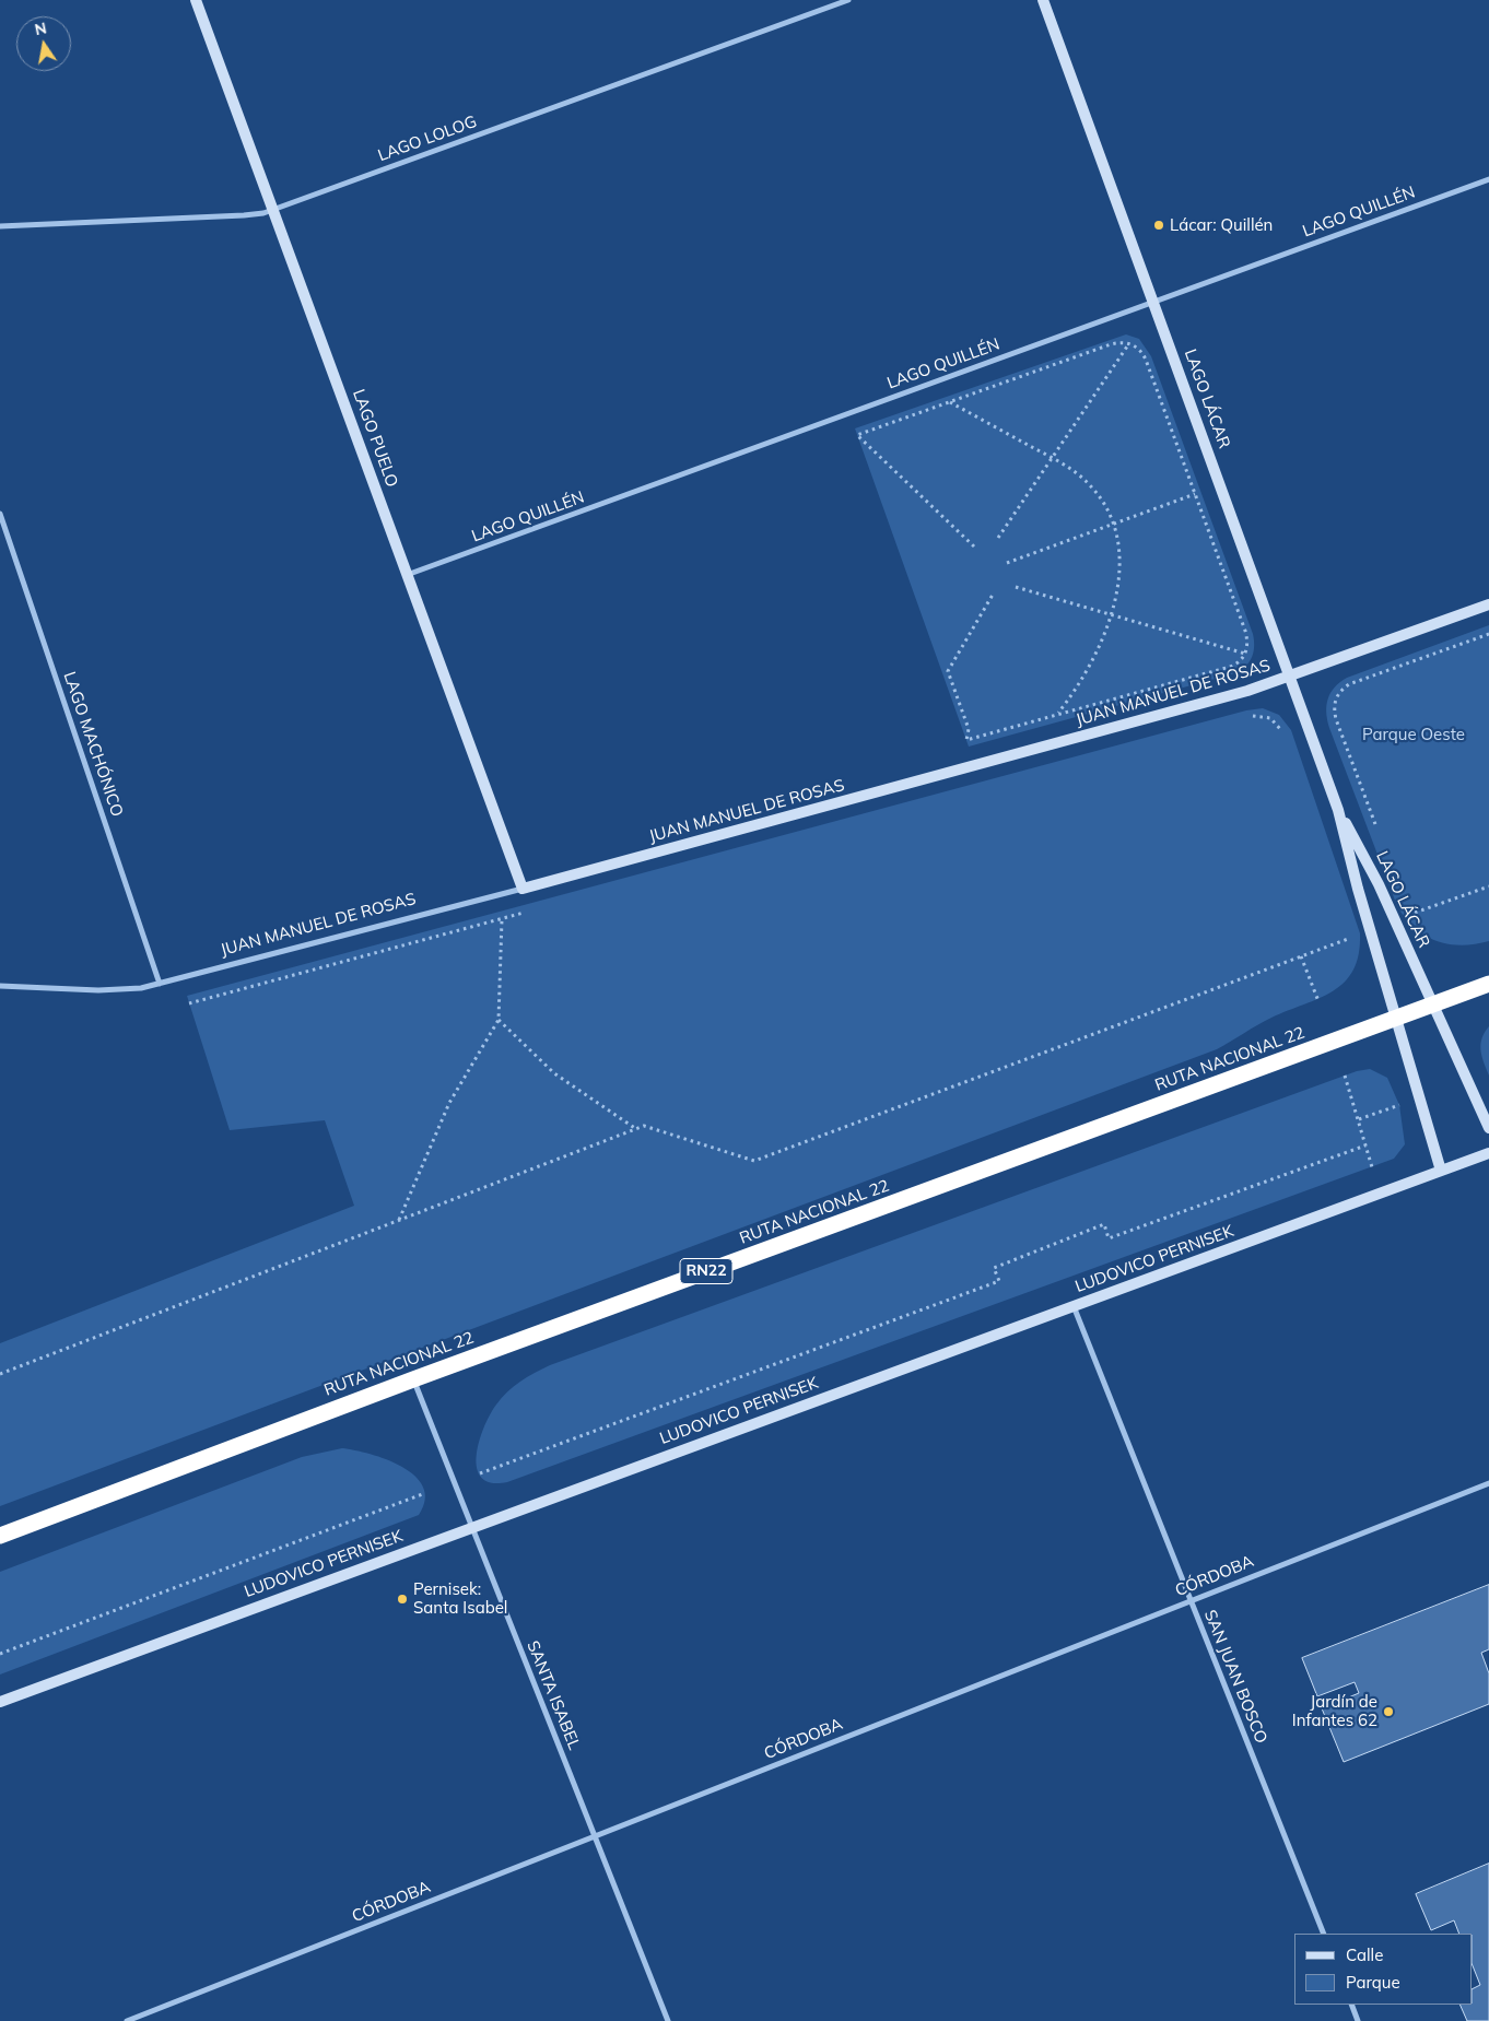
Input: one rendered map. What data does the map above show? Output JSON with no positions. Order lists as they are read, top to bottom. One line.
{"streets":{"highway":["RUTA NACIONAL 22","RN22"],"main road":["LAGO LÁCAR","LAGO PUELO","JUAN MANUEL DE ROSAS","LUDOVICO PERNISEK"],"street":["LAGO LOLOG","LAGO QUILLÉN","LAGO MACHÓNICO","CÓRDOBA","SAN JUAN BOSCO","SANTA ISABEL"]},"crossings":[["LAGO LOLOG","LAGO PUELO"],["LAGO QUILLÉN","LAGO LÁCAR"],["LAGO QUILLÉN","LAGO PUELO"],["LAGO LÁCAR","JUAN MANUEL DE ROSAS"],["LAGO LÁCAR","RUTA NACIONAL 22"],["LAGO LÁCAR","LUDOVICO PERNISEK"],["LAGO PUELO","JUAN MANUEL DE ROSAS"],["JUAN MANUEL DE ROSAS","LAGO MACHÓNICO"],["RUTA NACIONAL 22","SANTA ISABEL"],["LUDOVICO PERNISEK","SAN JUAN BOSCO"],["LUDOVICO PERNISEK","SANTA ISABEL"],["CÓRDOBA","SAN JUAN BOSCO"],["CÓRDOBA","SANTA ISABEL"]],"parks":["Parque Oeste"],"places":["Lácar: Quillén","Pernisek: Santa Isabel","Jardín de Infantes 62"],"legend":["Calle","Parque"],"north":"top"}
